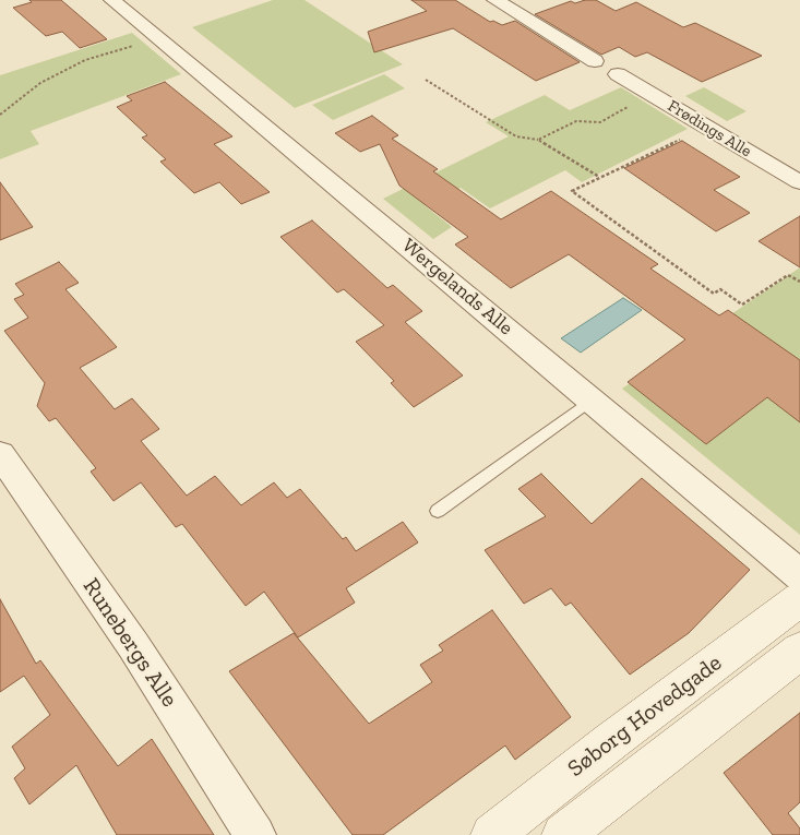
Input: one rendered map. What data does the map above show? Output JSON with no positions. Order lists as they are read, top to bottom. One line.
{"streets":{"street":["Frødings Alle","Wergelands Alle","Runebergs Alle","Søborg Hovedgade"]}}
